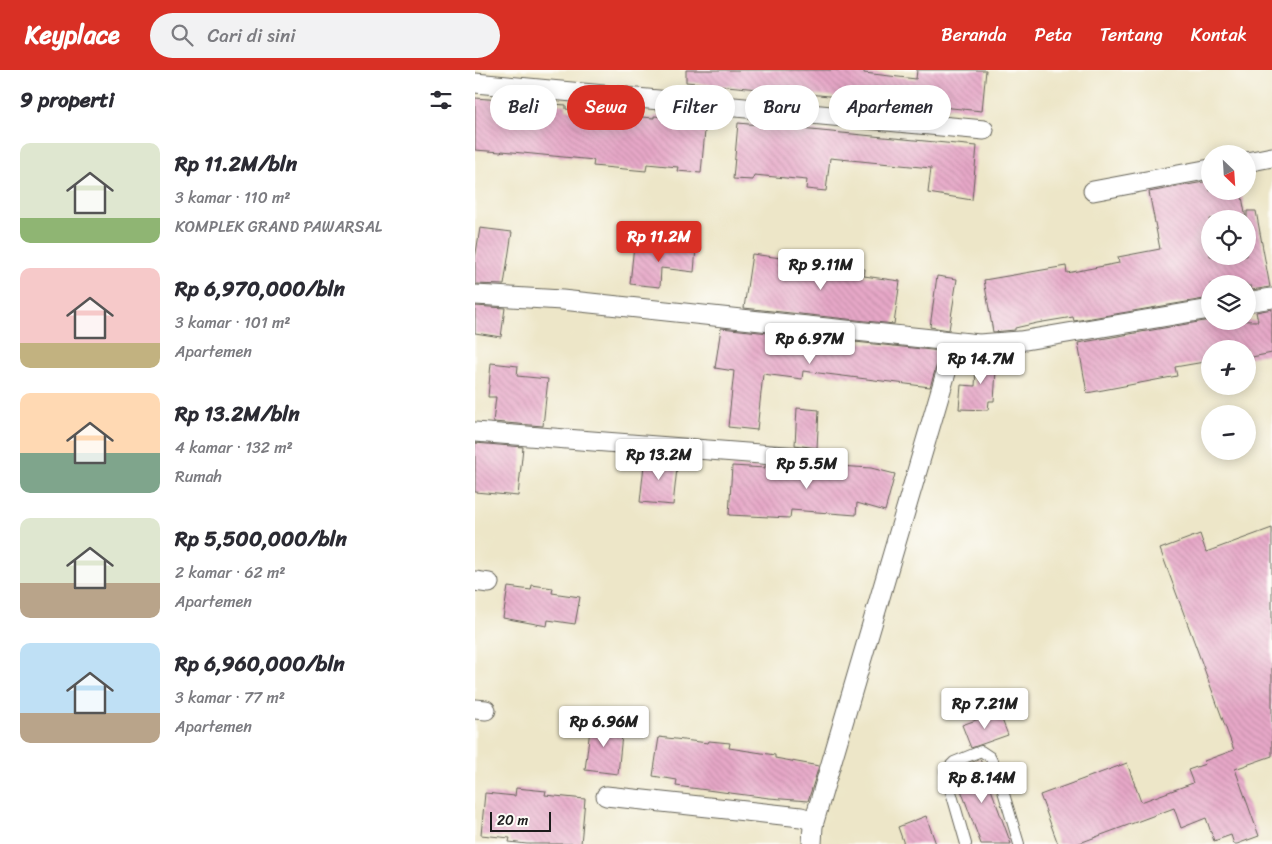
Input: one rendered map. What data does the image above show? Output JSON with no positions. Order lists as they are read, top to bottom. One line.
{"scale_bar":"20 m","north":"bottom right","page":{"header":"Keyplace","search":"Cari di sini","nav":["Beranda","Peta","Tentang","Kontak"],"heading":"9 properti","chip":["Beli","Sewa","Filter","Baru","Apartemen"],"list":[{"name":"Rp 11.2M/bln","note":"3 kamar · 110 m² · KOMPLEK GRAND PAWARSAL"},{"name":"Rp 6,970,000/bln","note":"3 kamar · 101 m² · Apartemen"},{"name":"Rp 13.2M/bln","note":"4 kamar · 132 m² · Rumah"},{"name":"Rp 5,500,000/bln","note":"2 kamar · 62 m² · Apartemen"},{"name":"Rp 6,960,000/bln","note":"3 kamar · 77 m² · Apartemen"}],"map_buttons":["+","−"],"price":["Rp 11.2M","Rp 9.11M","Rp 6.97M","Rp 14.7M","Rp 13.2M","Rp 5.5M","Rp 7.21M","Rp 6.96M","Rp 8.14M"],"scale":"20 m"}}
